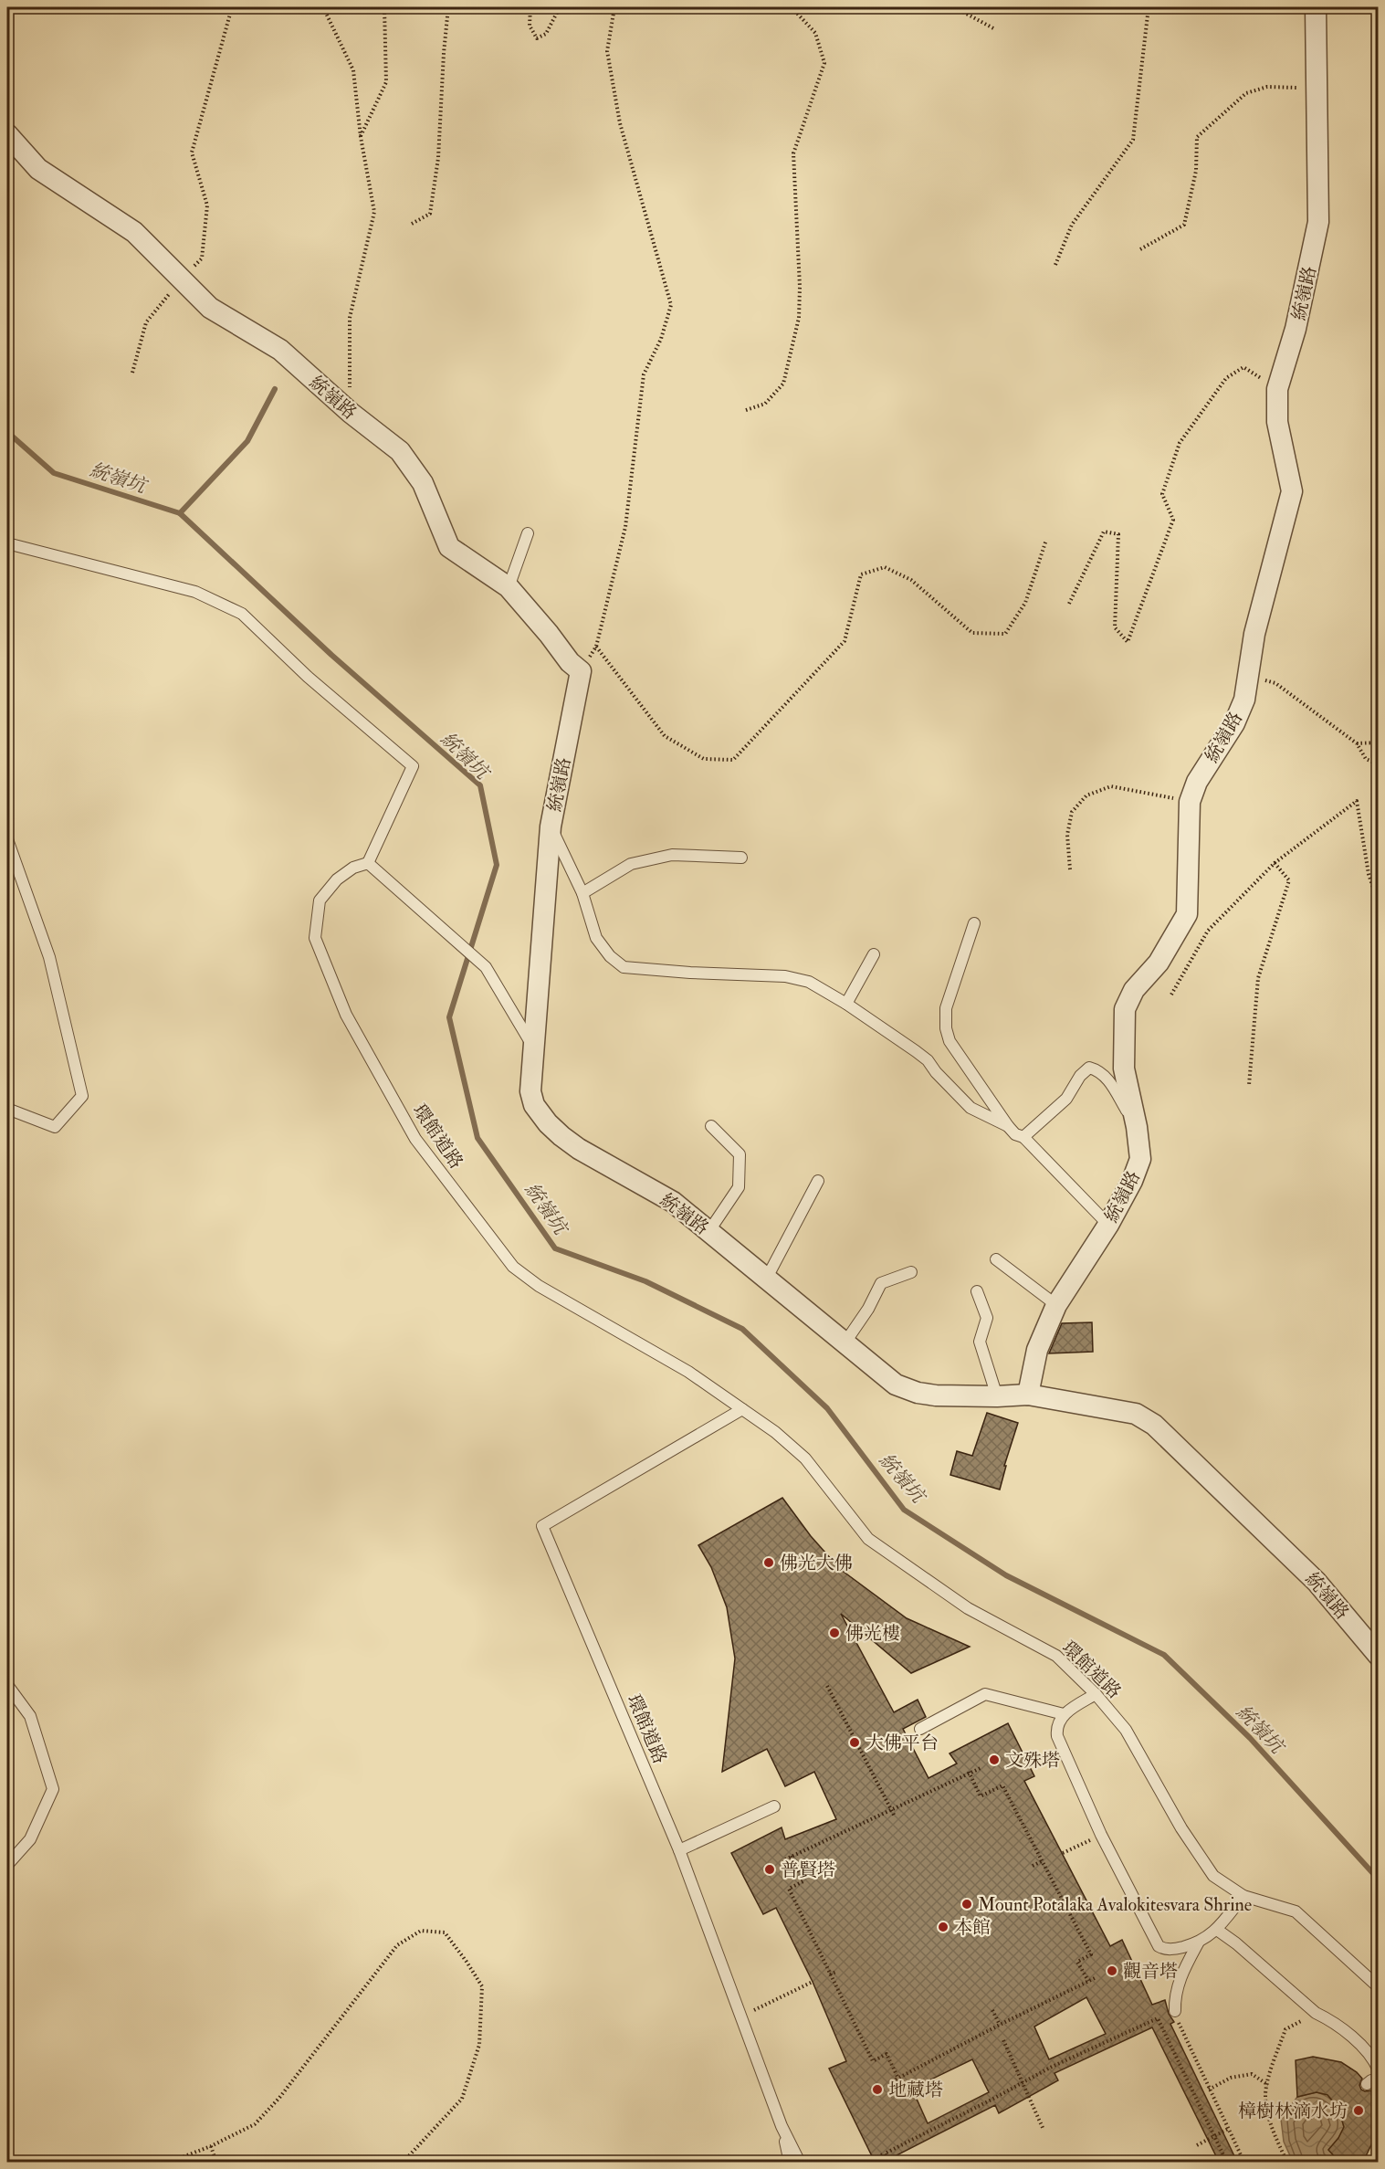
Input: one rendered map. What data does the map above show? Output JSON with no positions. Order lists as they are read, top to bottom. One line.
{"streets":{"street":["統嶺路"],"lane":["環館道路"]},"water":["統嶺坑"],"places":["佛光大佛","佛光樓","大佛平台","文殊塔","普賢塔","Mount Potalaka Avalokitesvara Shrine","本館","觀音塔","地藏塔","樟樹林滴水坊"]}
